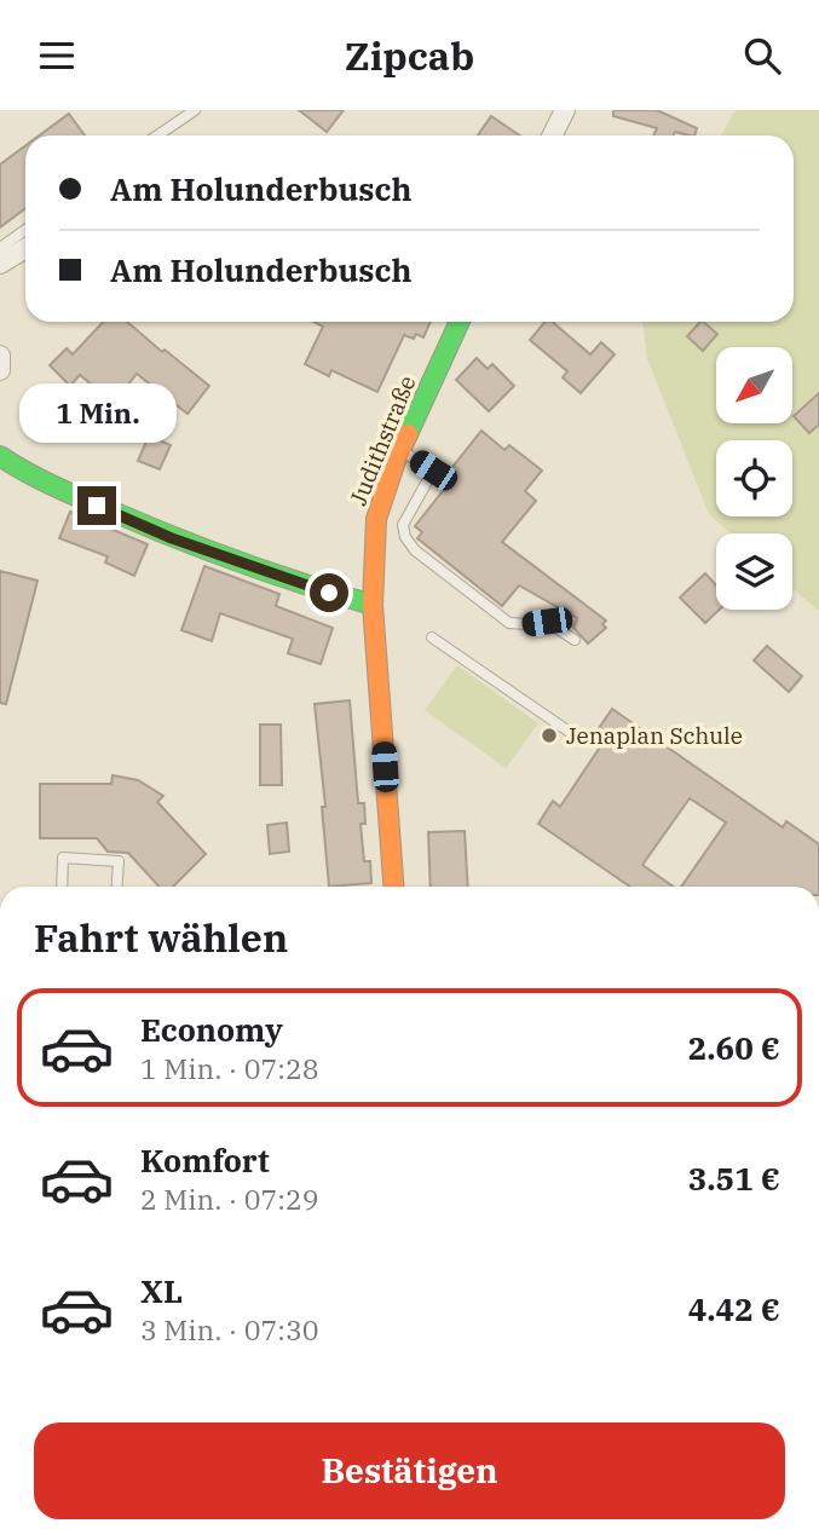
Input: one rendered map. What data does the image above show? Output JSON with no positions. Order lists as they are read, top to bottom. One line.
{"streets":{"street":["Judithstraße"]},"places":["Jenaplan Schule"],"north":"bottom left","page":{"header":"Zipcab","banner":["Am Holunderbusch","Am Holunderbusch"],"bubble":"1 Min.","heading":"Fahrt wählen","list":[{"name":"Economy","note":"1 Min. · 07:28","value":"2.60 €"},{"name":"Komfort","note":"2 Min. · 07:29","value":"3.51 €"},{"name":"XL","note":"3 Min. · 07:30","value":"4.42 €"}],"buttons":"Bestätigen"}}
